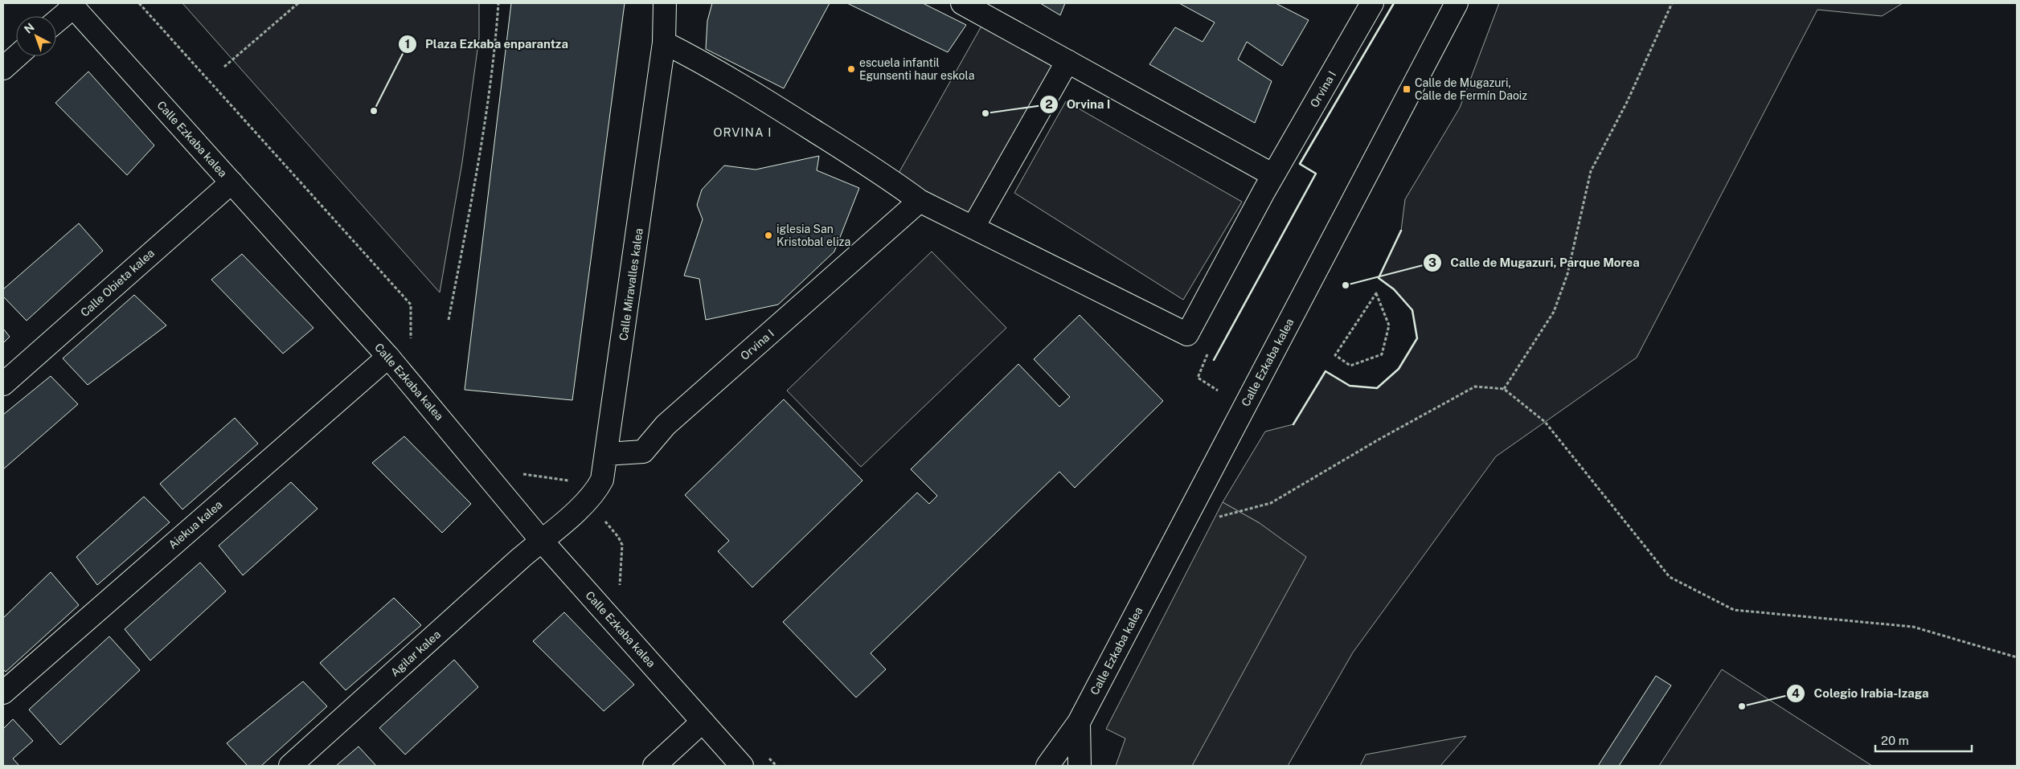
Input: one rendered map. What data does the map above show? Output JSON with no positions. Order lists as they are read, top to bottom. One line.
{"streets":{"street":["Orvina I","Calle Ezkaba kalea","Calle Obieta kalea","Calle Miravalles kalea","Aiekua kalea","Agilar kalea"]},"crossings":[["Orvina I","Calle Miravalles kalea"],["Calle Ezkaba kalea","Calle Obieta kalea"],["Calle Ezkaba kalea","Calle Miravalles kalea"],["Calle Ezkaba kalea","Aiekua kalea"],["Calle Ezkaba kalea","Agilar kalea"],["Calle Miravalles kalea","Agilar kalea"]],"districts":["ORVINA I"],"places":{"other":["escuela infantil Egunsenti haur eskola","Plaza Ezkaba enparantza","Orvina I","iglesia San Kristobal eliza","Calle de Mugazuri, Parque Morea","Colegio Irabia-Izaga"],"transit":["Calle de Mugazuri, Calle de Fermín Daoiz"]},"scale_bar":"20 m","north":"top left"}
